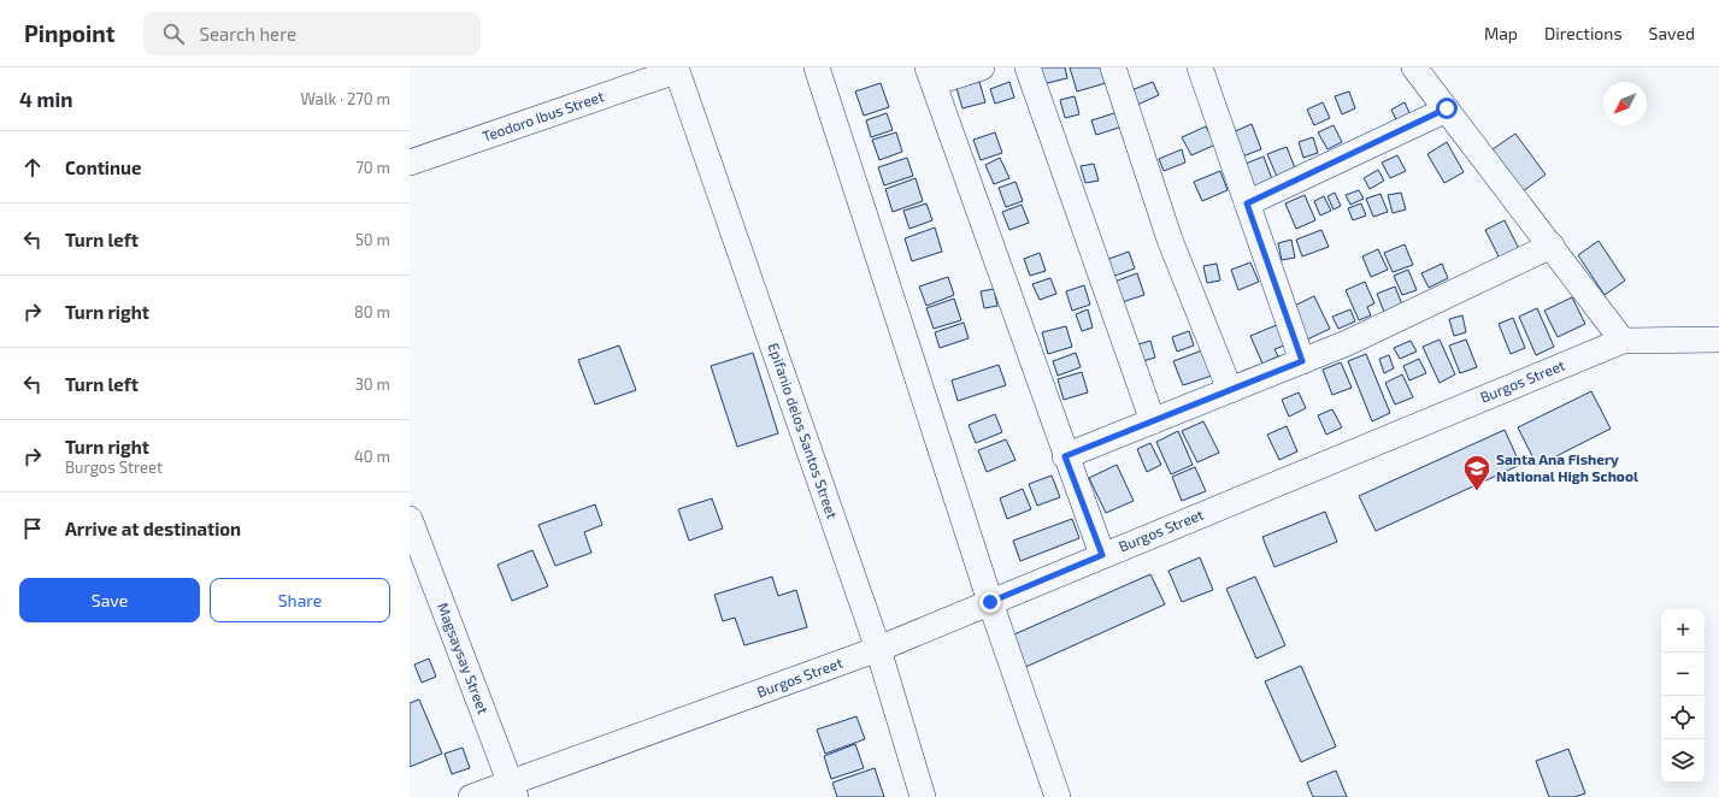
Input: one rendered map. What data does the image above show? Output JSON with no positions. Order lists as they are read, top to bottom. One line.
{"streets":{"street":["Teodoro Ibus Street","Burgos Street","Epifanio delos Santos Street","Magsaysay Street"]},"crossings":[["Teodoro Ibus Street","Epifanio delos Santos Street"],["Burgos Street","Epifanio delos Santos Street"],["Burgos Street","Magsaysay Street"]],"places":{"school or university":["Santa Ana Fishery National High School"]},"north":"bottom left","page":{"header":"Pinpoint","search":"Search here","nav":["Map","Directions","Saved"],"heading":["4 min","Walk · 270 m"],"list":[["Continue","70 m"],["Turn left","50 m"],["Turn right","80 m"],["Turn left","30 m"],["Turn right","Burgos Street","40 m"],"Arrive at destination"],"buttons":["Save","Share"],"map_buttons":["+","−"]}}
